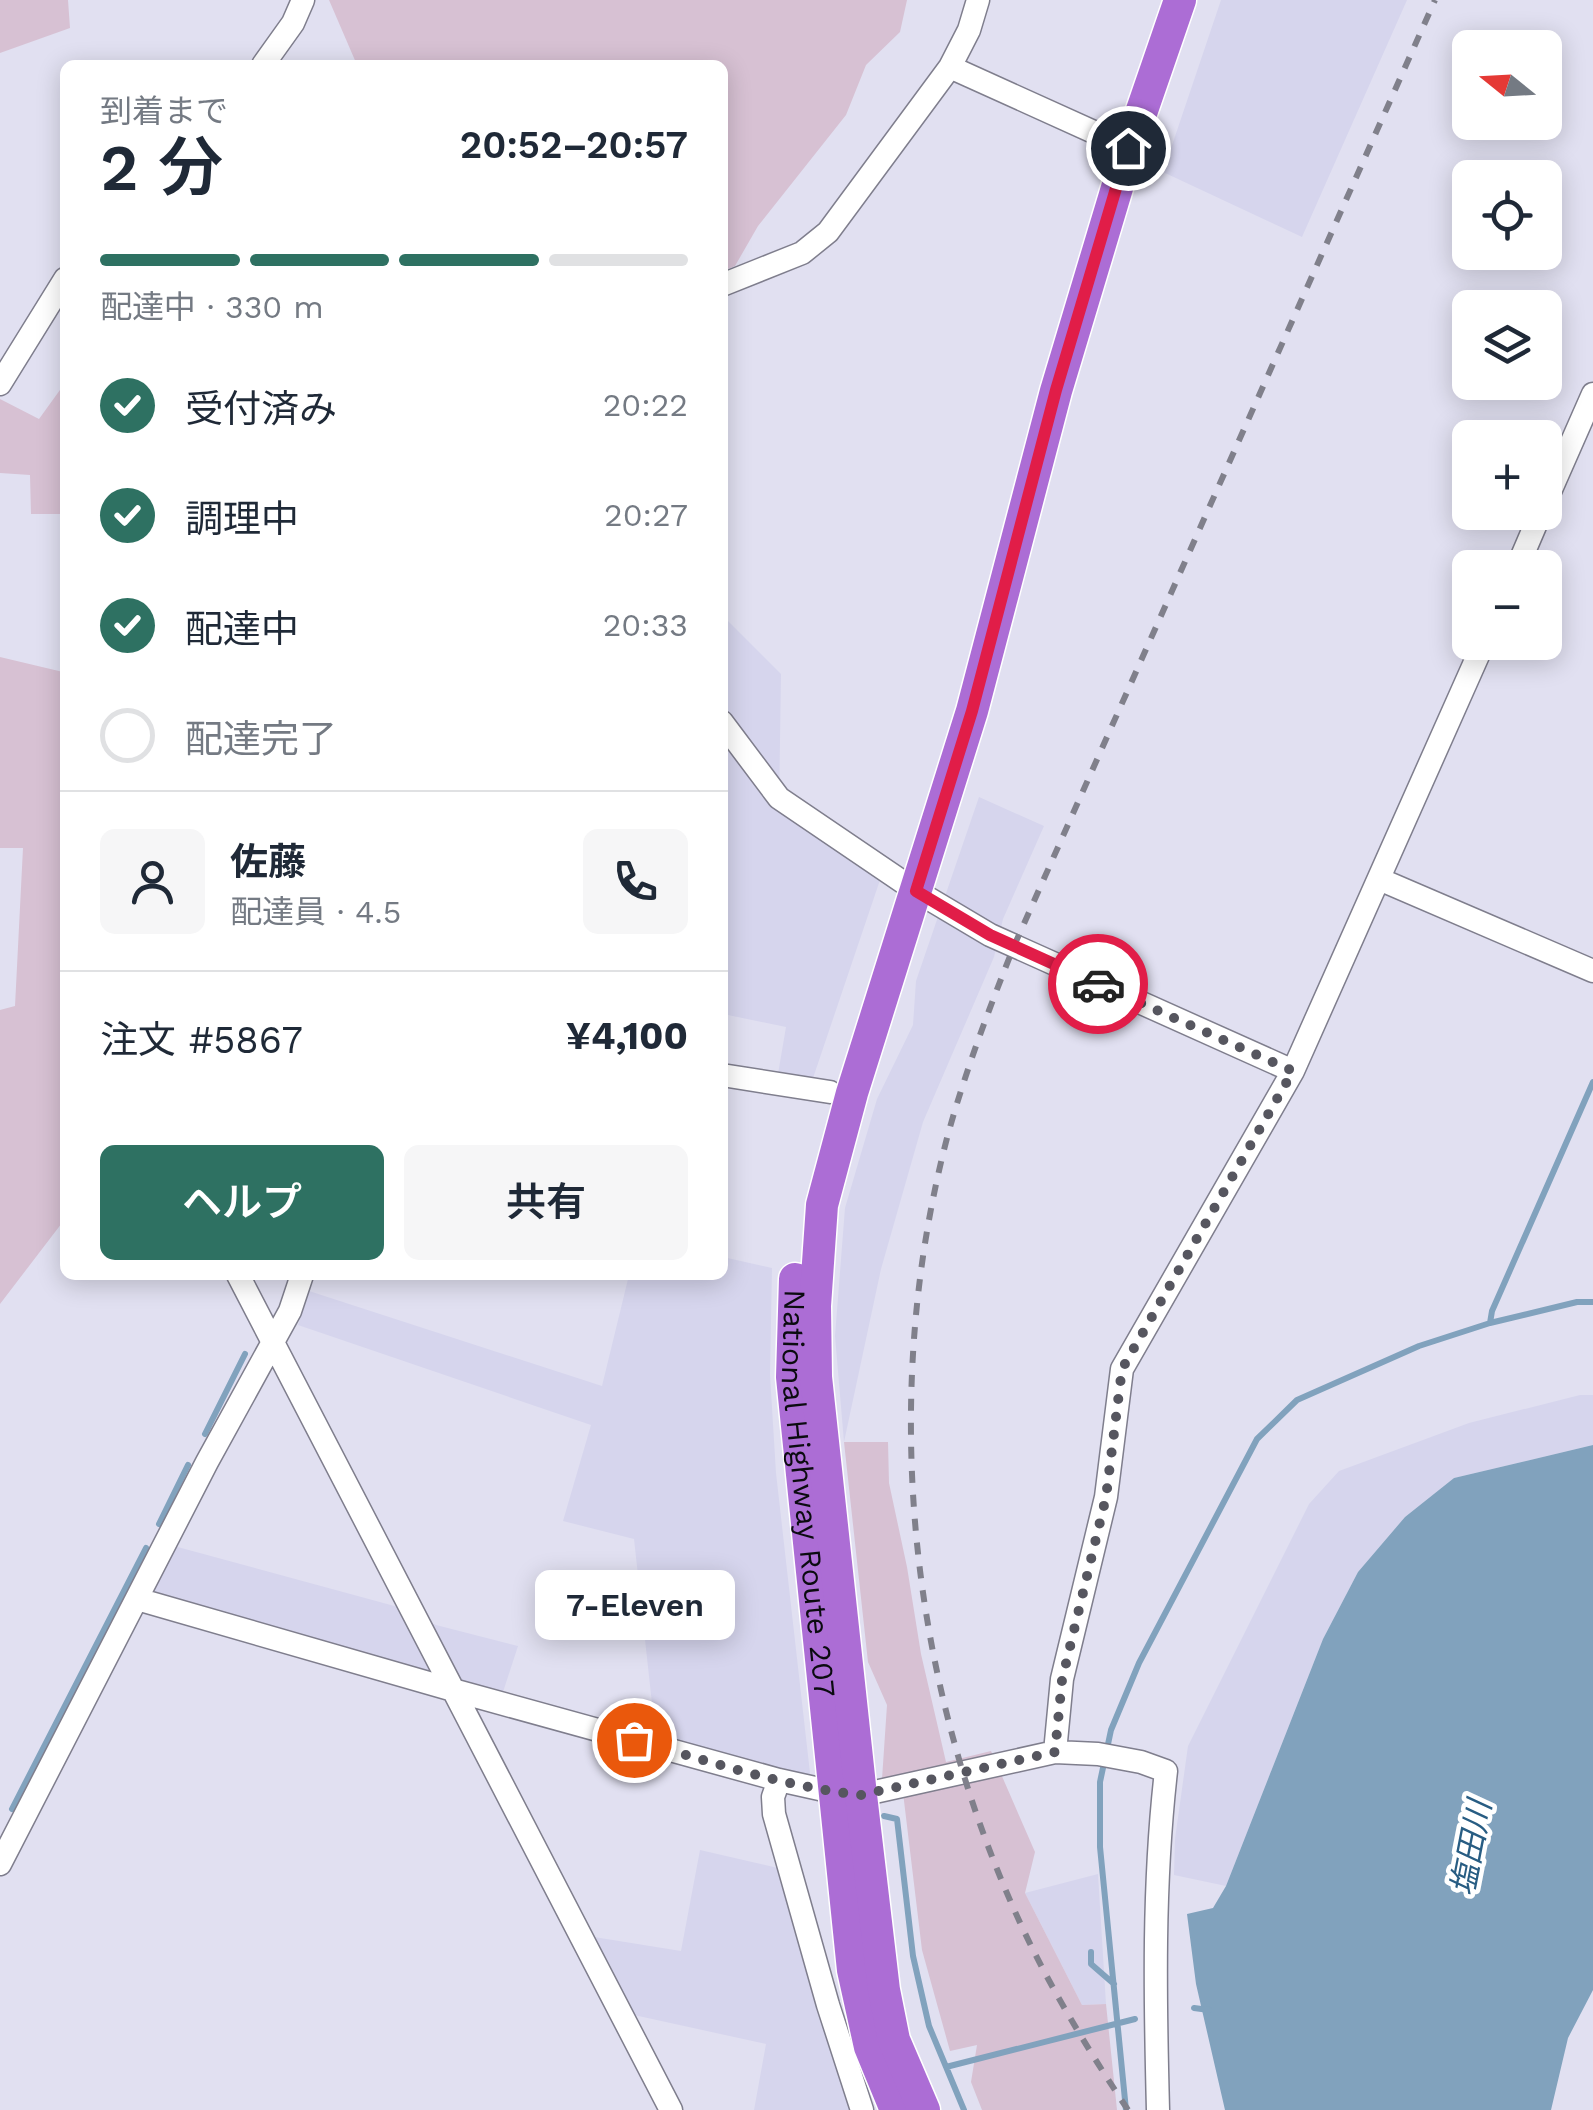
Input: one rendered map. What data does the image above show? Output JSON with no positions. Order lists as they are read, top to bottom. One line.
{"streets":{"highway":["National Highway Route 207"]},"water":["塩田川"],"places":["7-Eleven"],"north":"left","page":{"map_buttons":["+","−"],"heading":["2 分","到着まで","20:52–20:57"],"panel":["佐藤","配達員 · 4.5","注文 #5867","¥4,100"],"bar":"配達中 · 330 m","list":[["受付済み","20:22"],["調理中","20:27"],["配達中","20:33"],"配達完了"],"buttons":["ヘルプ","共有"],"bubble":"7-Eleven"}}
